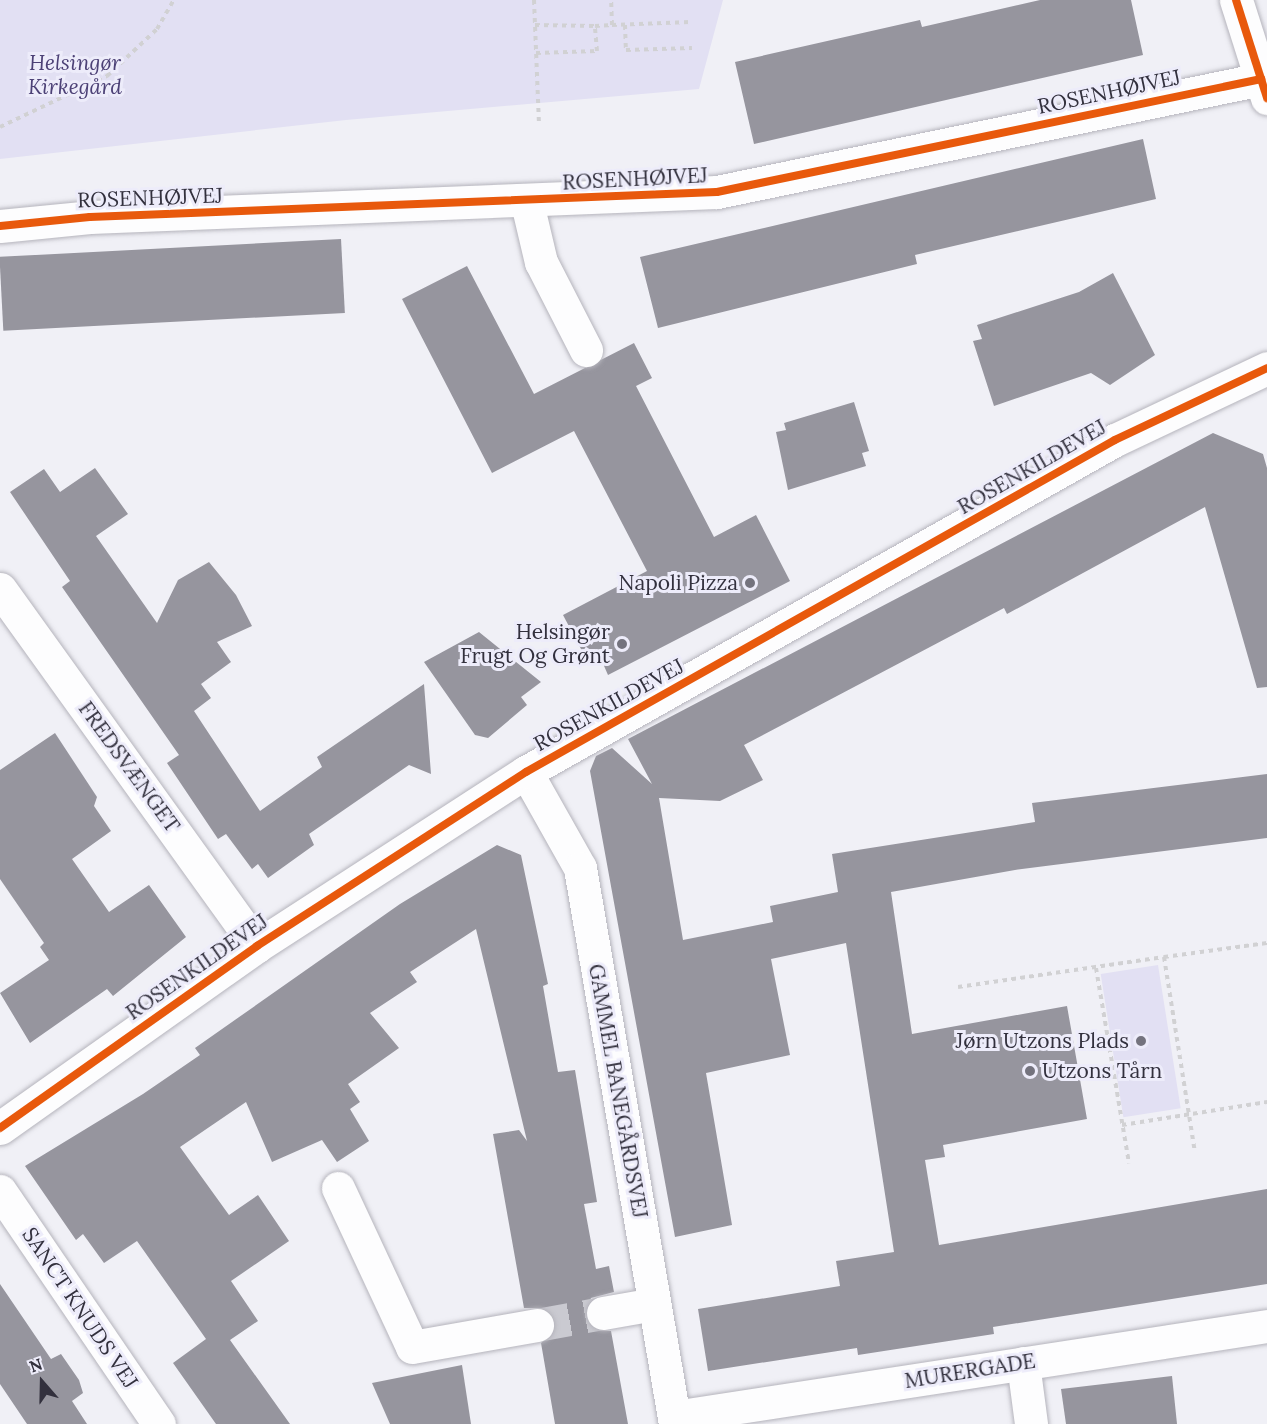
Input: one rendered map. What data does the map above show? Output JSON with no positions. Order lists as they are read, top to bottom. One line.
{"streets":{"street":["ROSENHØJVEJ","ROSENKILDEVEJ","FREDSVÆNGET","GAMMEL BANEGÅRDSVEJ","SANCT KNUDS VEJ","MURERGADE"]},"crossings":[["ROSENKILDEVEJ","FREDSVÆNGET"],["ROSENKILDEVEJ","GAMMEL BANEGÅRDSVEJ"],["GAMMEL BANEGÅRDSVEJ","MURERGADE"]],"parks":["Helsingør Kirkegård"],"places":["Napoli Pizza","Helsingør Frugt Og Grønt","Jørn Utzons Plads","Utzons Tårn"],"north":"top"}
